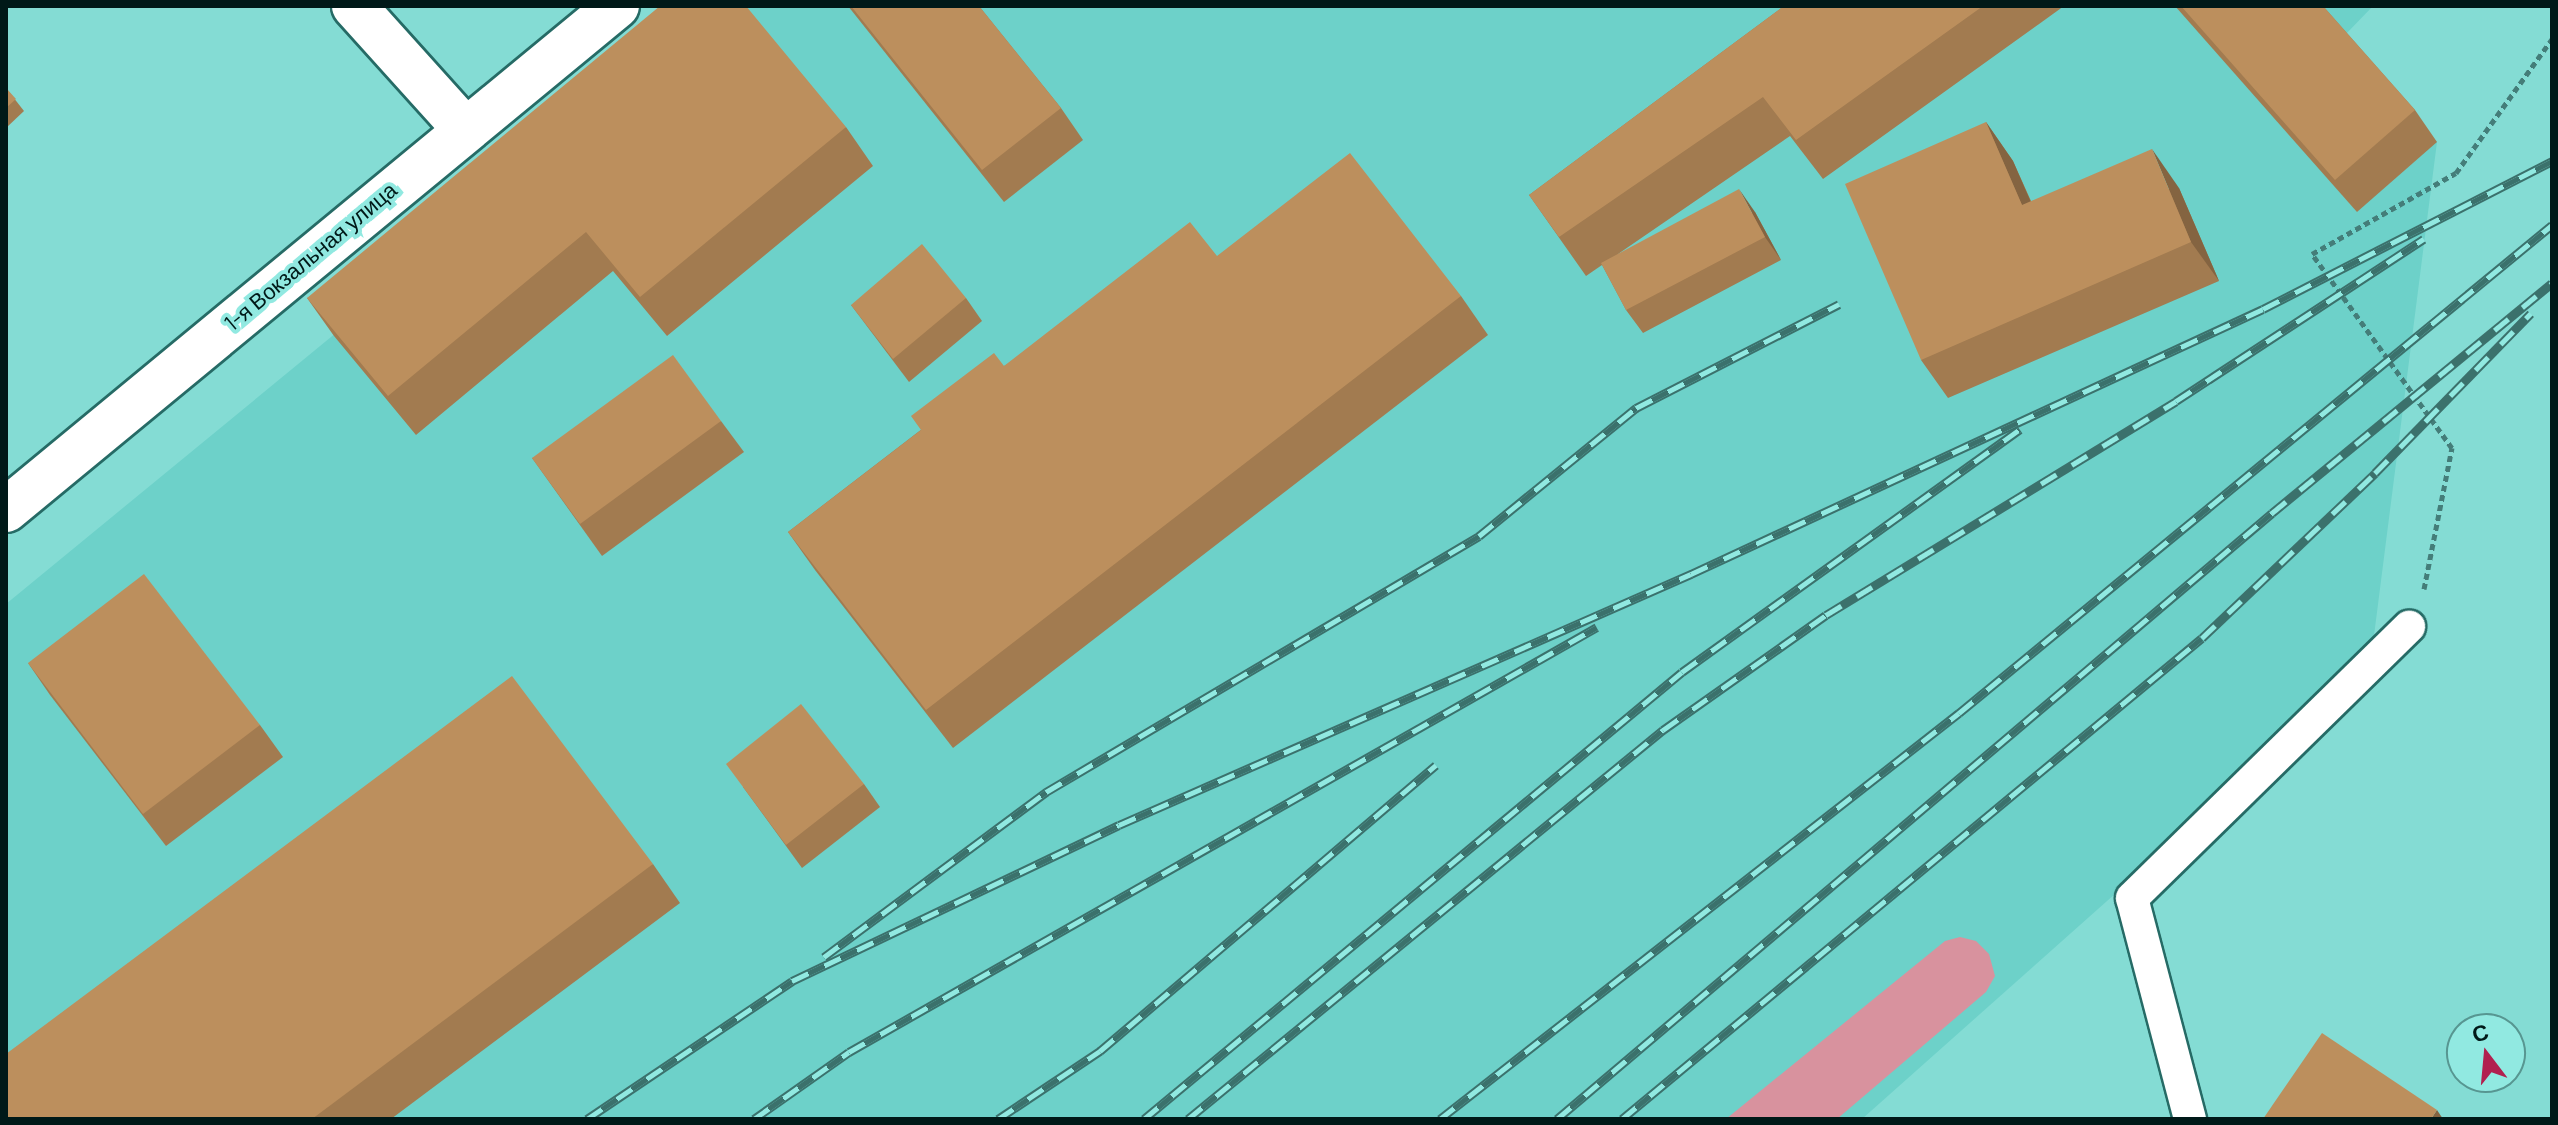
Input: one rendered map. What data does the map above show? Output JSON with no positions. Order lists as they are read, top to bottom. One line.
{"streets":{"street":["1-я Вокзальная улица"]},"north":"top"}
